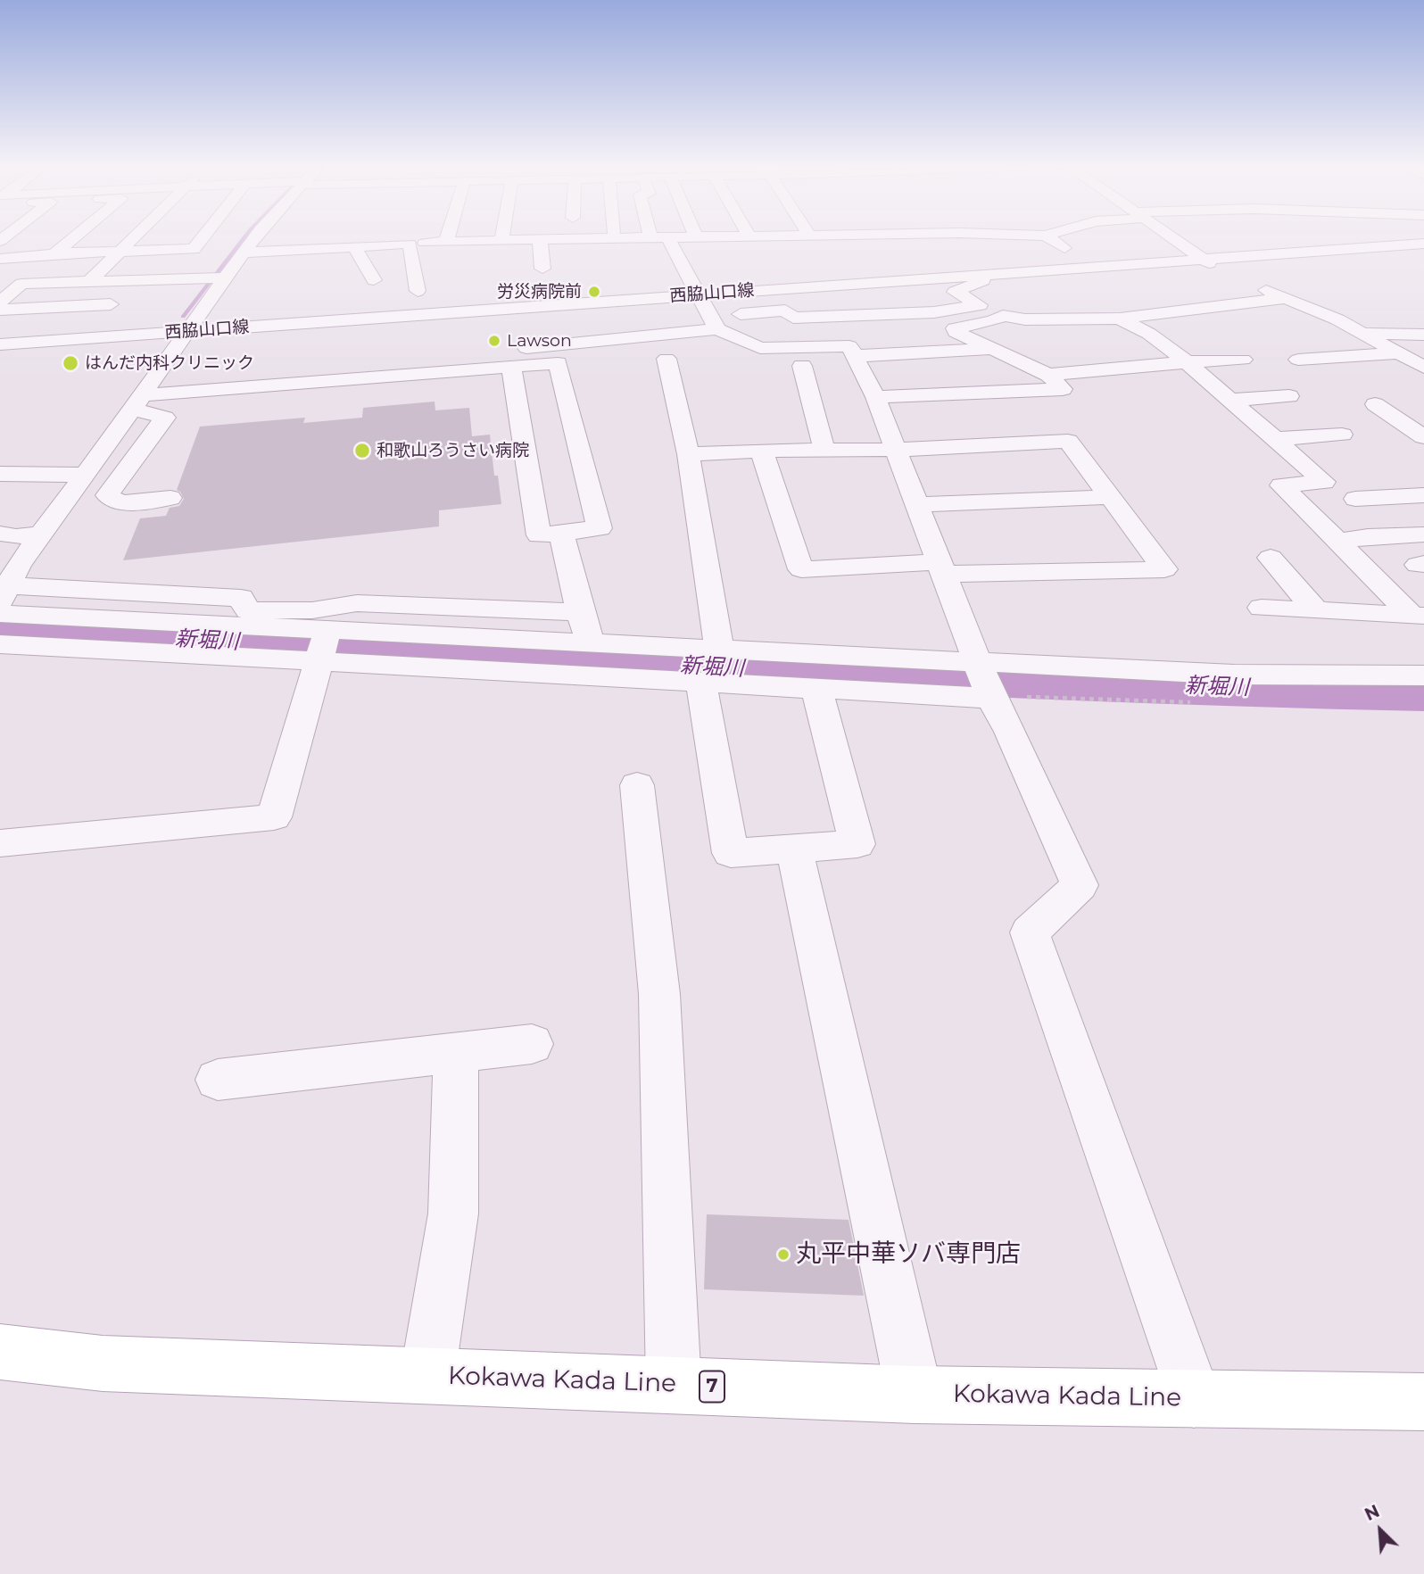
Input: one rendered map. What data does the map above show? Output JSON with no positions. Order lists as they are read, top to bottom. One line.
{"streets":{"main road":["Kokawa Kada Line","7"],"street":["西脇山口線"]},"water":["新堀川"],"places":["労災病院前","Lawson","はんだ内科クリニック","和歌山ろうさい病院","丸平中華ソバ専門店"],"north":"top left"}
